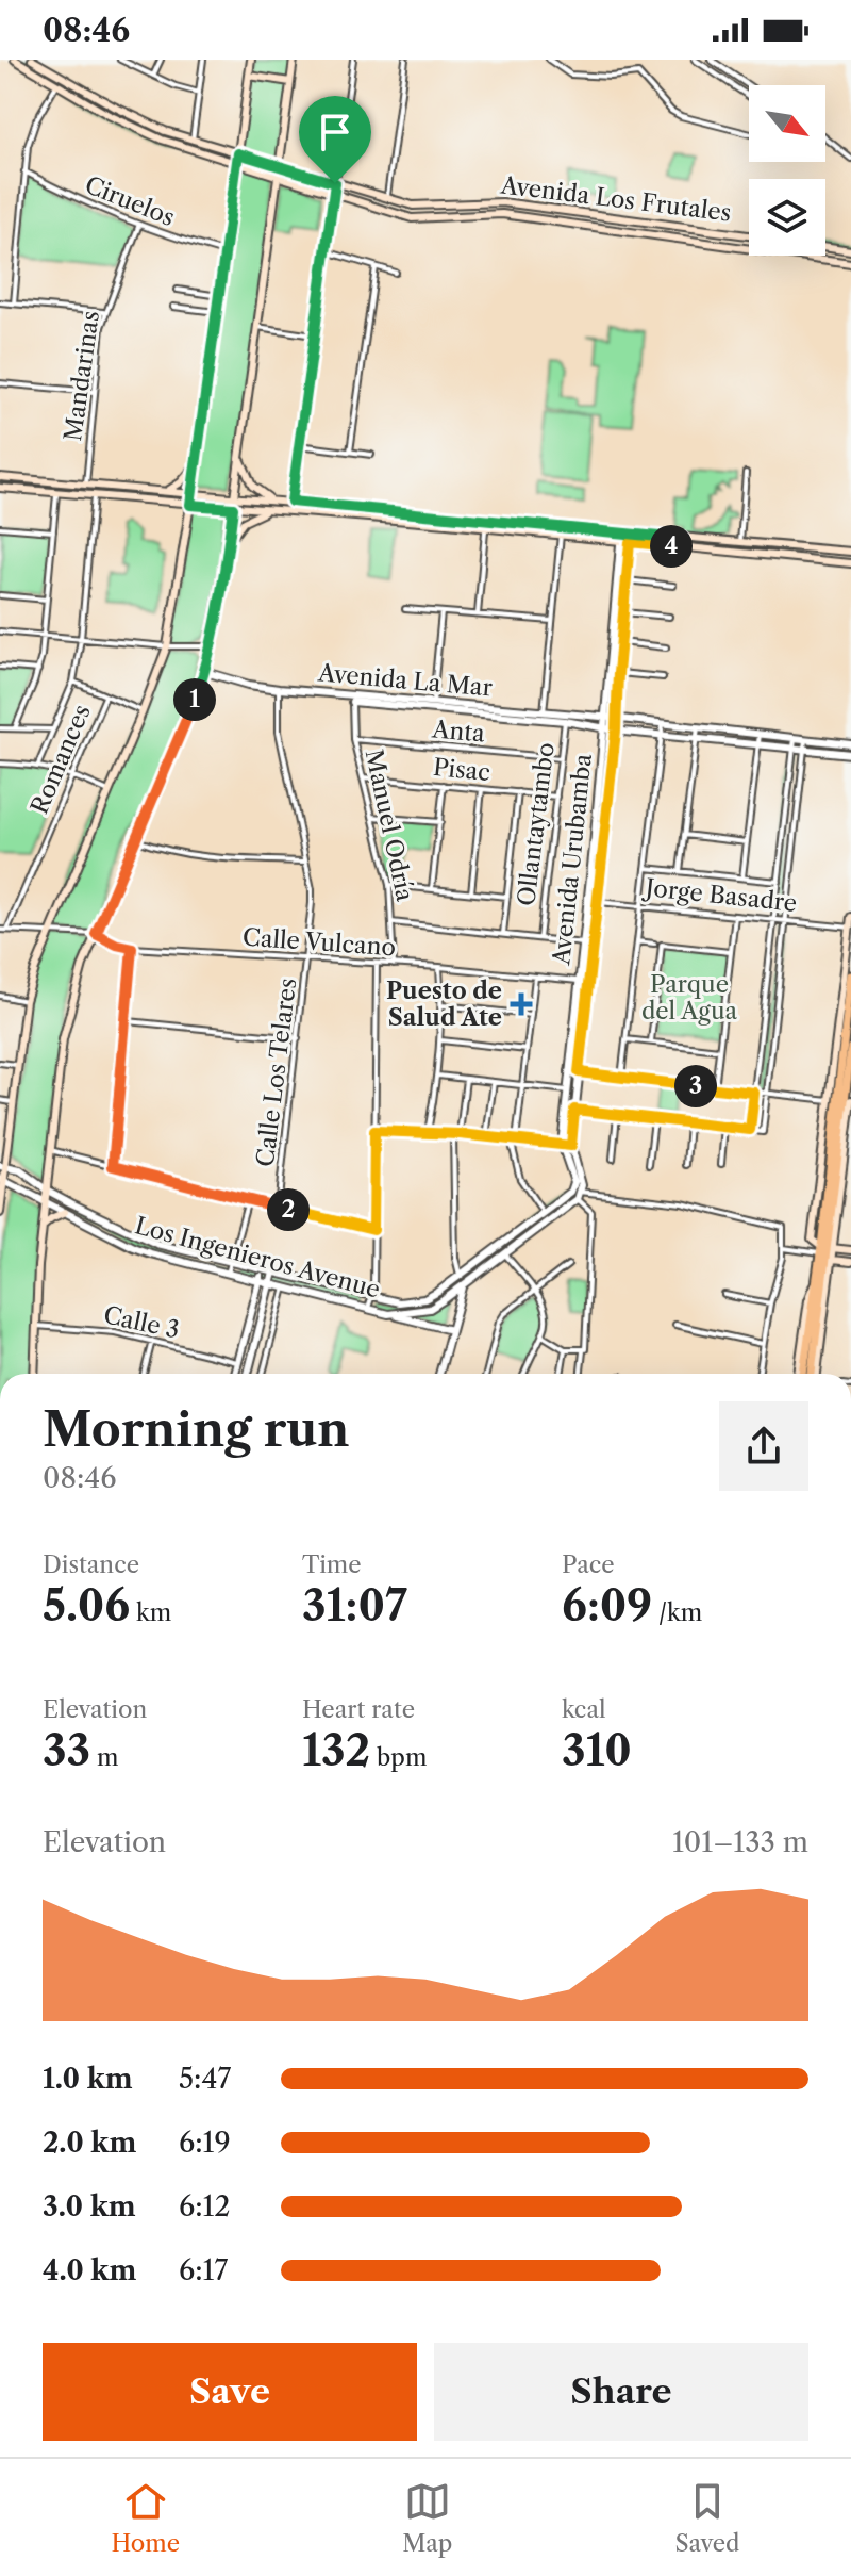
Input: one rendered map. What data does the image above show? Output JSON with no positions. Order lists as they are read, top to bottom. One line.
{"streets":{"main road":["Avenida Los Frutales"],"street":["Ciruelos","Mandarinas","Avenida La Mar","Anta","Romances","Pisac","Ollantaytambo","Manuel Odría","Avenida Urubamba","Jorge Basadre","Calle Vulcano","Calle Los Telares","Los Ingenieros Avenue","Calle 3"]},"crossings":[["Ciruelos","Mandarinas"],["Avenida La Mar","Ollantaytambo"],["Avenida La Mar","Manuel Odría"],["Avenida La Mar","Avenida Urubamba"],["Avenida La Mar","Calle Los Telares"],["Anta","Ollantaytambo"],["Anta","Manuel Odría"],["Romances","Calle Vulcano"],["Pisac","Ollantaytambo"],["Pisac","Manuel Odría"],["Manuel Odría","Calle Vulcano"],["Avenida Urubamba","Jorge Basadre"],["Avenida Urubamba","Calle Vulcano"],["Avenida Urubamba","Los Ingenieros Avenue"],["Calle Vulcano","Calle Los Telares"]],"parks":["Parque del Agua"],"places":{"health":["Puesto de Salud Ate"]},"north":"bottom right","page":{"status":"08:46","pins":["4","1","3","2"],"heading":["Morning run","08:46"],"stats":[["Distance","5.06 km"],["Time","31:07"],["Pace","6:09 /km"],["Elevation","33 m"],["Heart rate","132 bpm"],["kcal","310"]],"chart":["Elevation","101–133 m"],"list":[{"name":"1.0 km","note":"5:47"},{"name":"2.0 km","note":"6:19"},{"name":"3.0 km","note":"6:12"},{"name":"4.0 km","note":"6:17"}],"buttons":["Save","Share"],"tabs":["Home","Map","Saved"]}}
